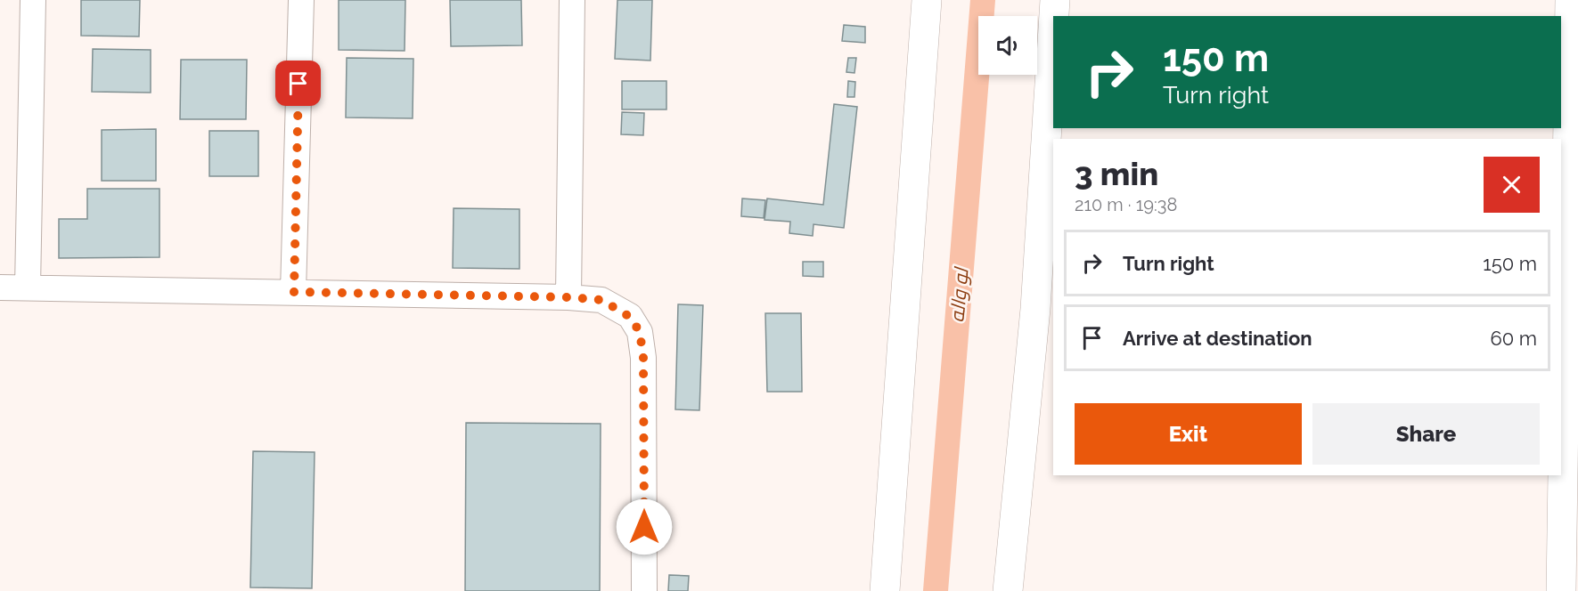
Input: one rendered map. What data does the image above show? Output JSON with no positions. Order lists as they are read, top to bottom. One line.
{"water":["لو واله"],"page":{"turn":["150 m","Turn right"],"heading":["3 min","210 m · 19:38"],"list":[{"name":"Turn right","value":"150 m"},{"name":"Arrive at destination","value":"60 m"}],"buttons":["Exit","Share"]}}
